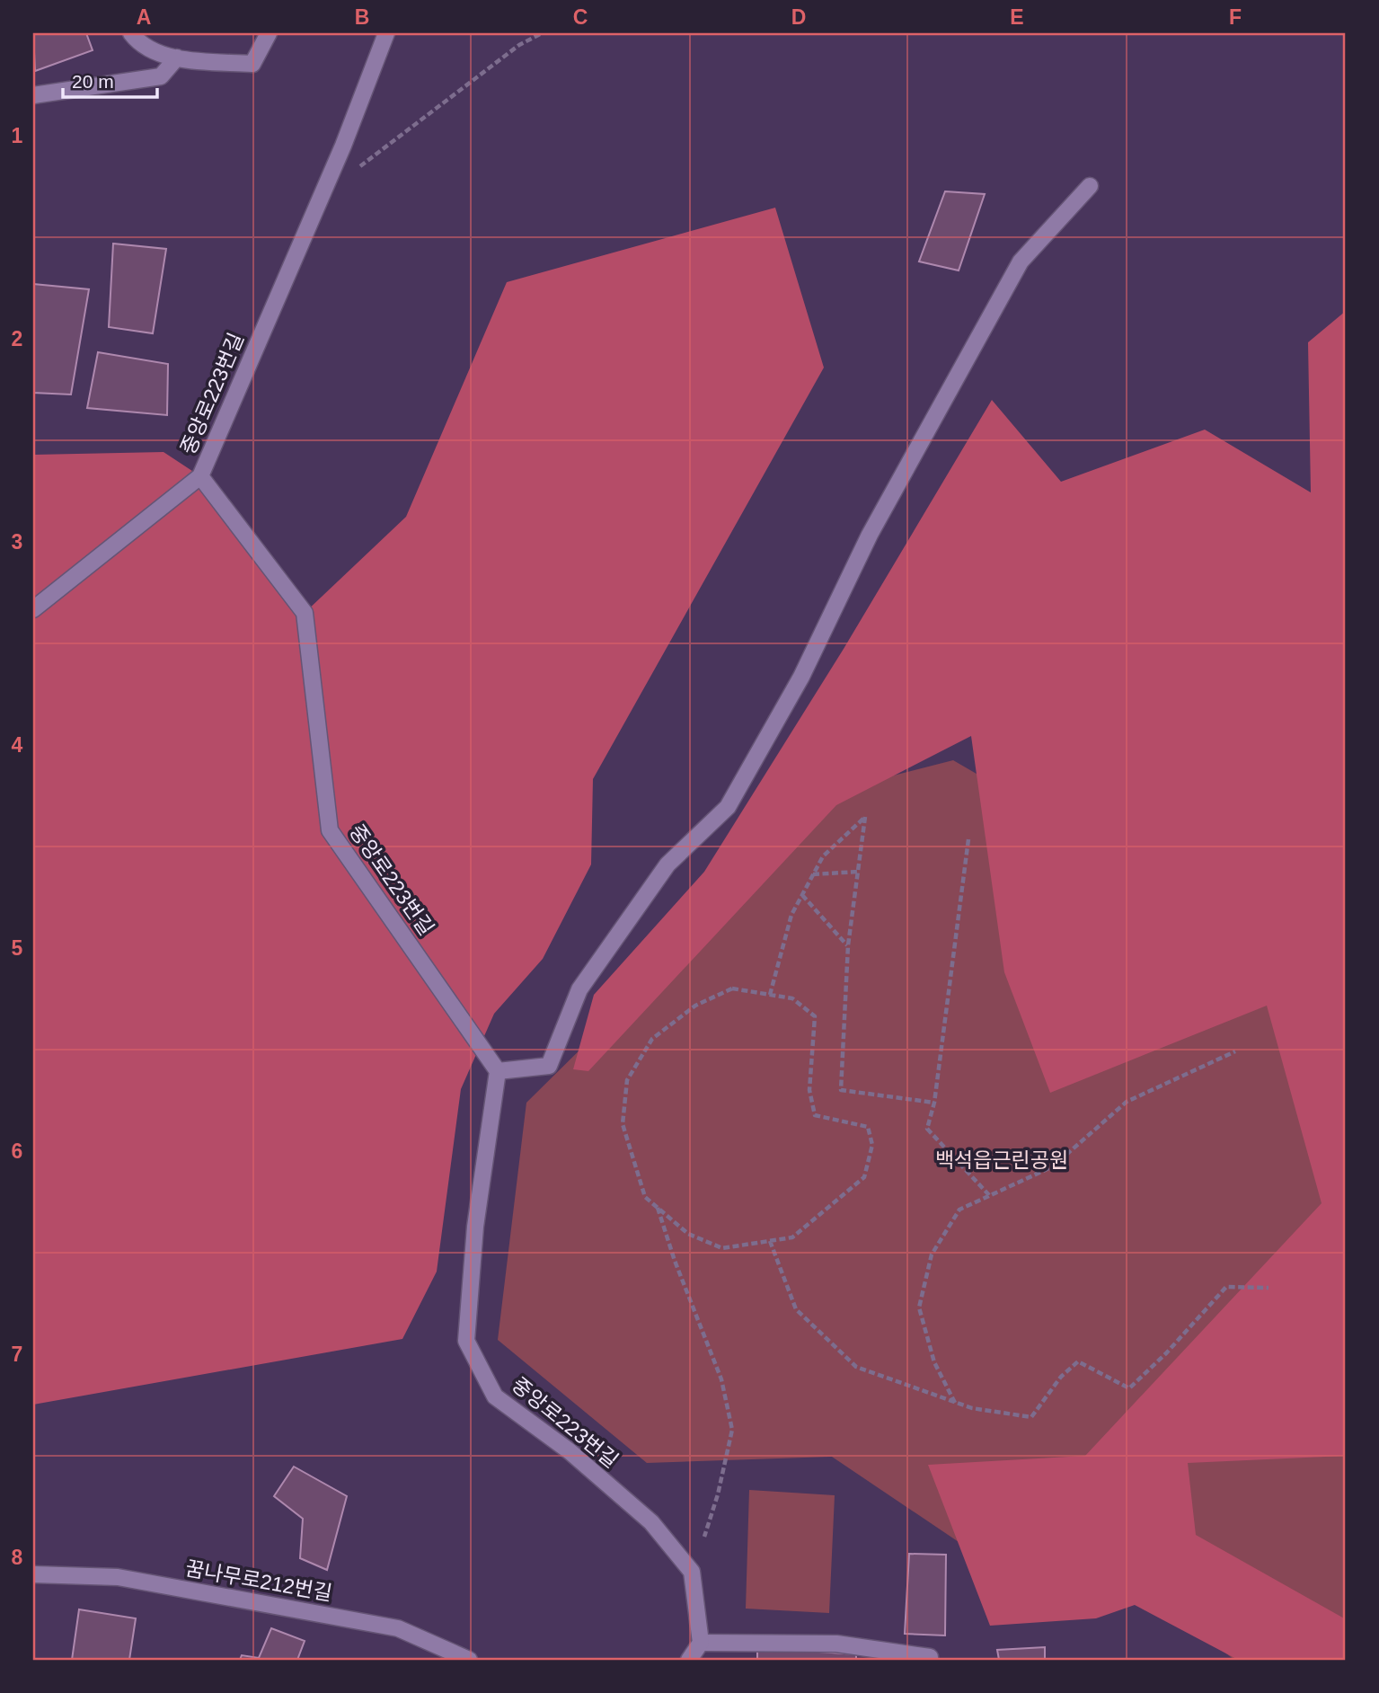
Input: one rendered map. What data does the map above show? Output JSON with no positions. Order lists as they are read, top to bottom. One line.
{"streets":{"street":["중앙로223번길","꿈나무로212번길"]},"parks":["백석읍근린공원"],"scale_bar":"20 m","grid":{"columns":["A","B","C","D","E","F"],"rows":["1","2","3","4","5","6","7","8"]}}
